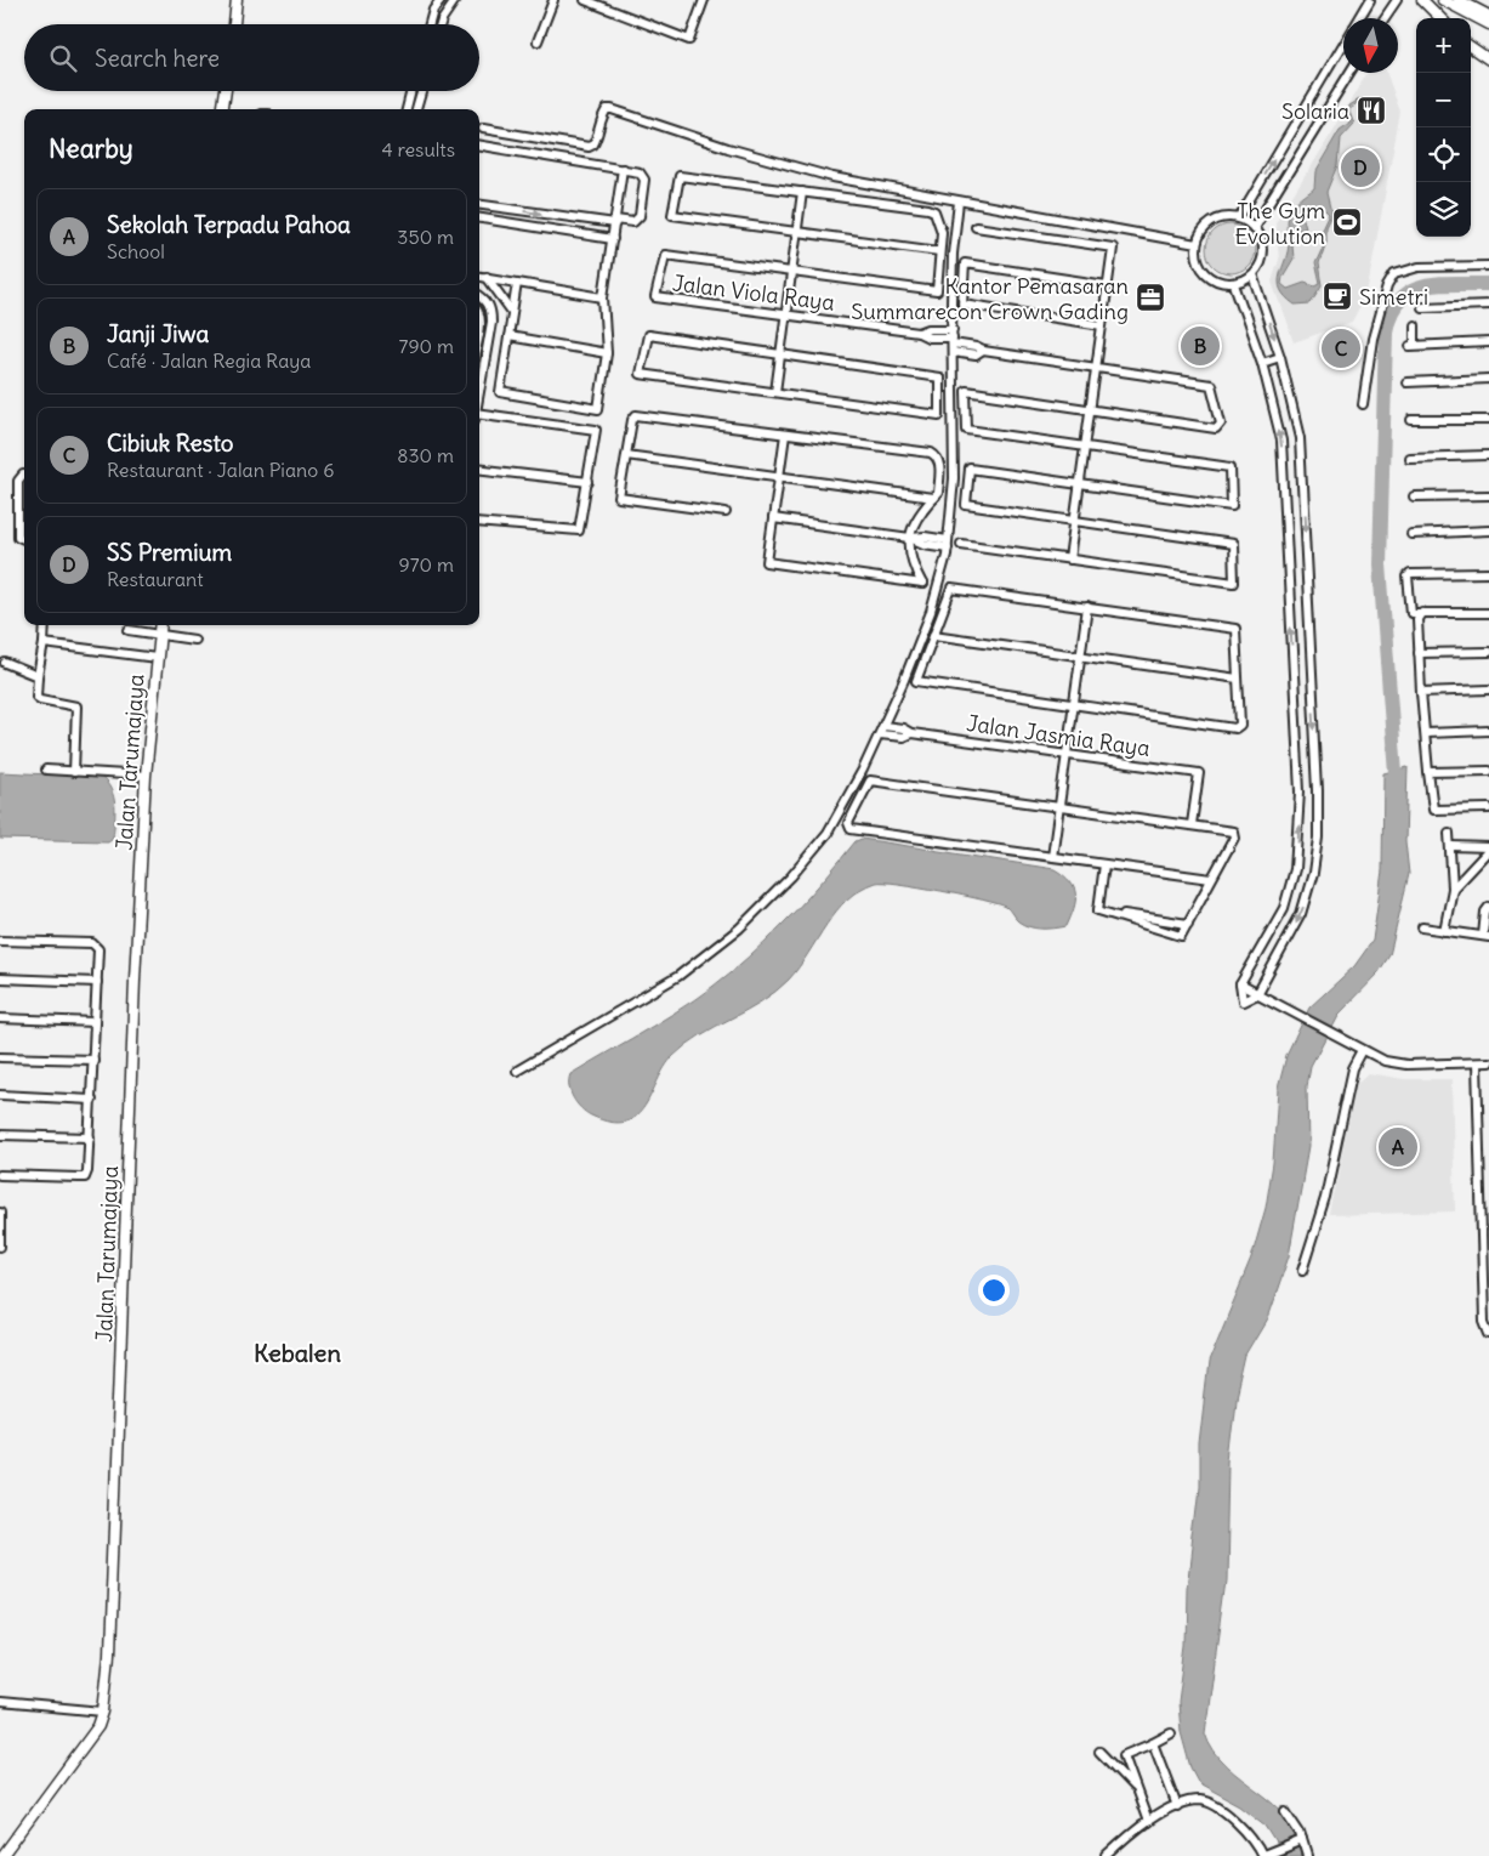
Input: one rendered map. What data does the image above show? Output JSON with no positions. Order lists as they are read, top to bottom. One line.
{"streets":{"street":["Jalan Viola Raya","Jalan Jasmia Raya","Jalan Tarumajaya"]},"districts":["Kebalen"],"places":{"restaurant":["Solaria"],"sports":["The Gym Evolution"],"cafe":["Simetri"],"office":["Kantor Pemasaran Summarecon Crown Gading"]},"north":"bottom","page":{"map_buttons":["+","−"],"search":"Search here","heading":["Nearby","4 results"],"pins":["D","B","C","A"],"list":[{"mark":"A","name":"Sekolah Terpadu Pahoa","note":"School","value":"350 m"},{"mark":"B","name":"Janji Jiwa","note":"Café · Jalan Regia Raya","value":"790 m"},{"mark":"C","name":"Cibiuk Resto","note":"Restaurant · Jalan Piano 6","value":"830 m"},{"mark":"D","name":"SS Premium","note":"Restaurant","value":"970 m"}]}}
